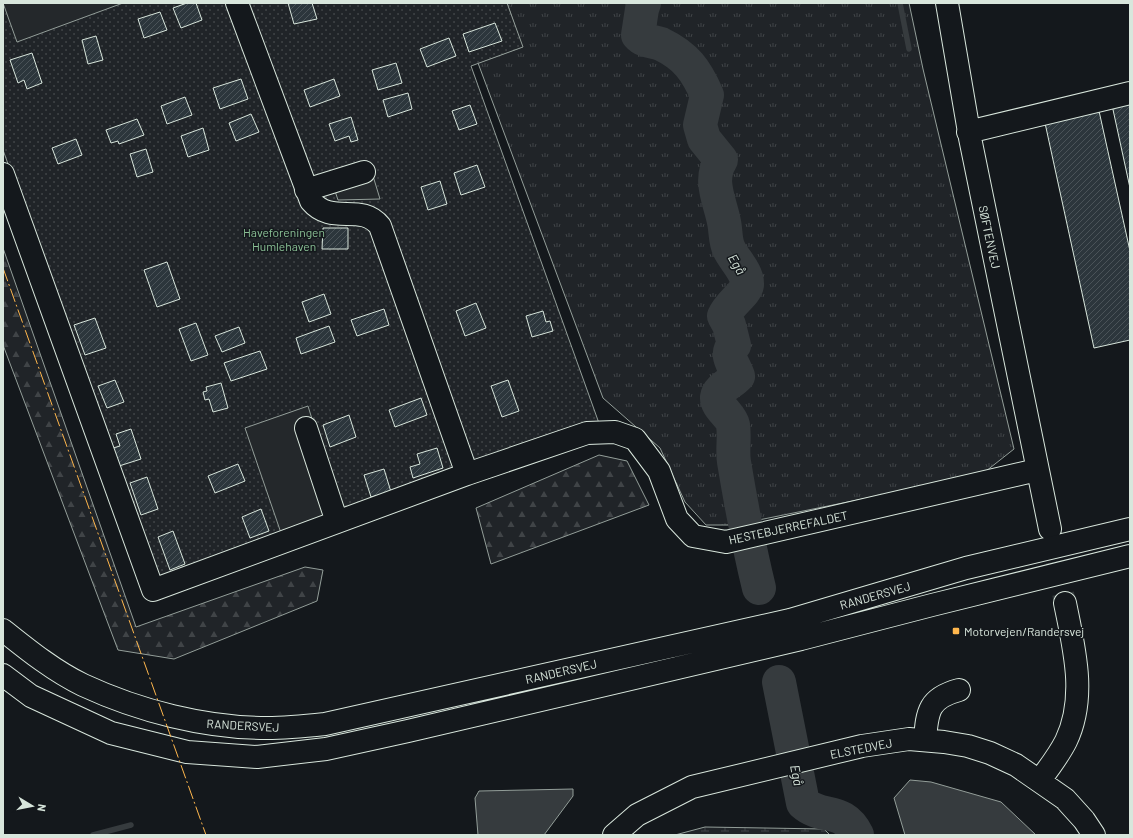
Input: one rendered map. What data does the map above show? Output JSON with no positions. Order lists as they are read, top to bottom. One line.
{"streets":{"main road":["SØFTENVEJ","HESTEBJERREFALDET","RANDERSVEJ","ELSTEDVEJ"]},"crossings":[["SØFTENVEJ","HESTEBJERREFALDET"]],"water":["Egå"],"parks":["Haveforeningen Humlehaven"],"places":{"transit":["Motorvejen/Randersvej"]},"north":"right"}
